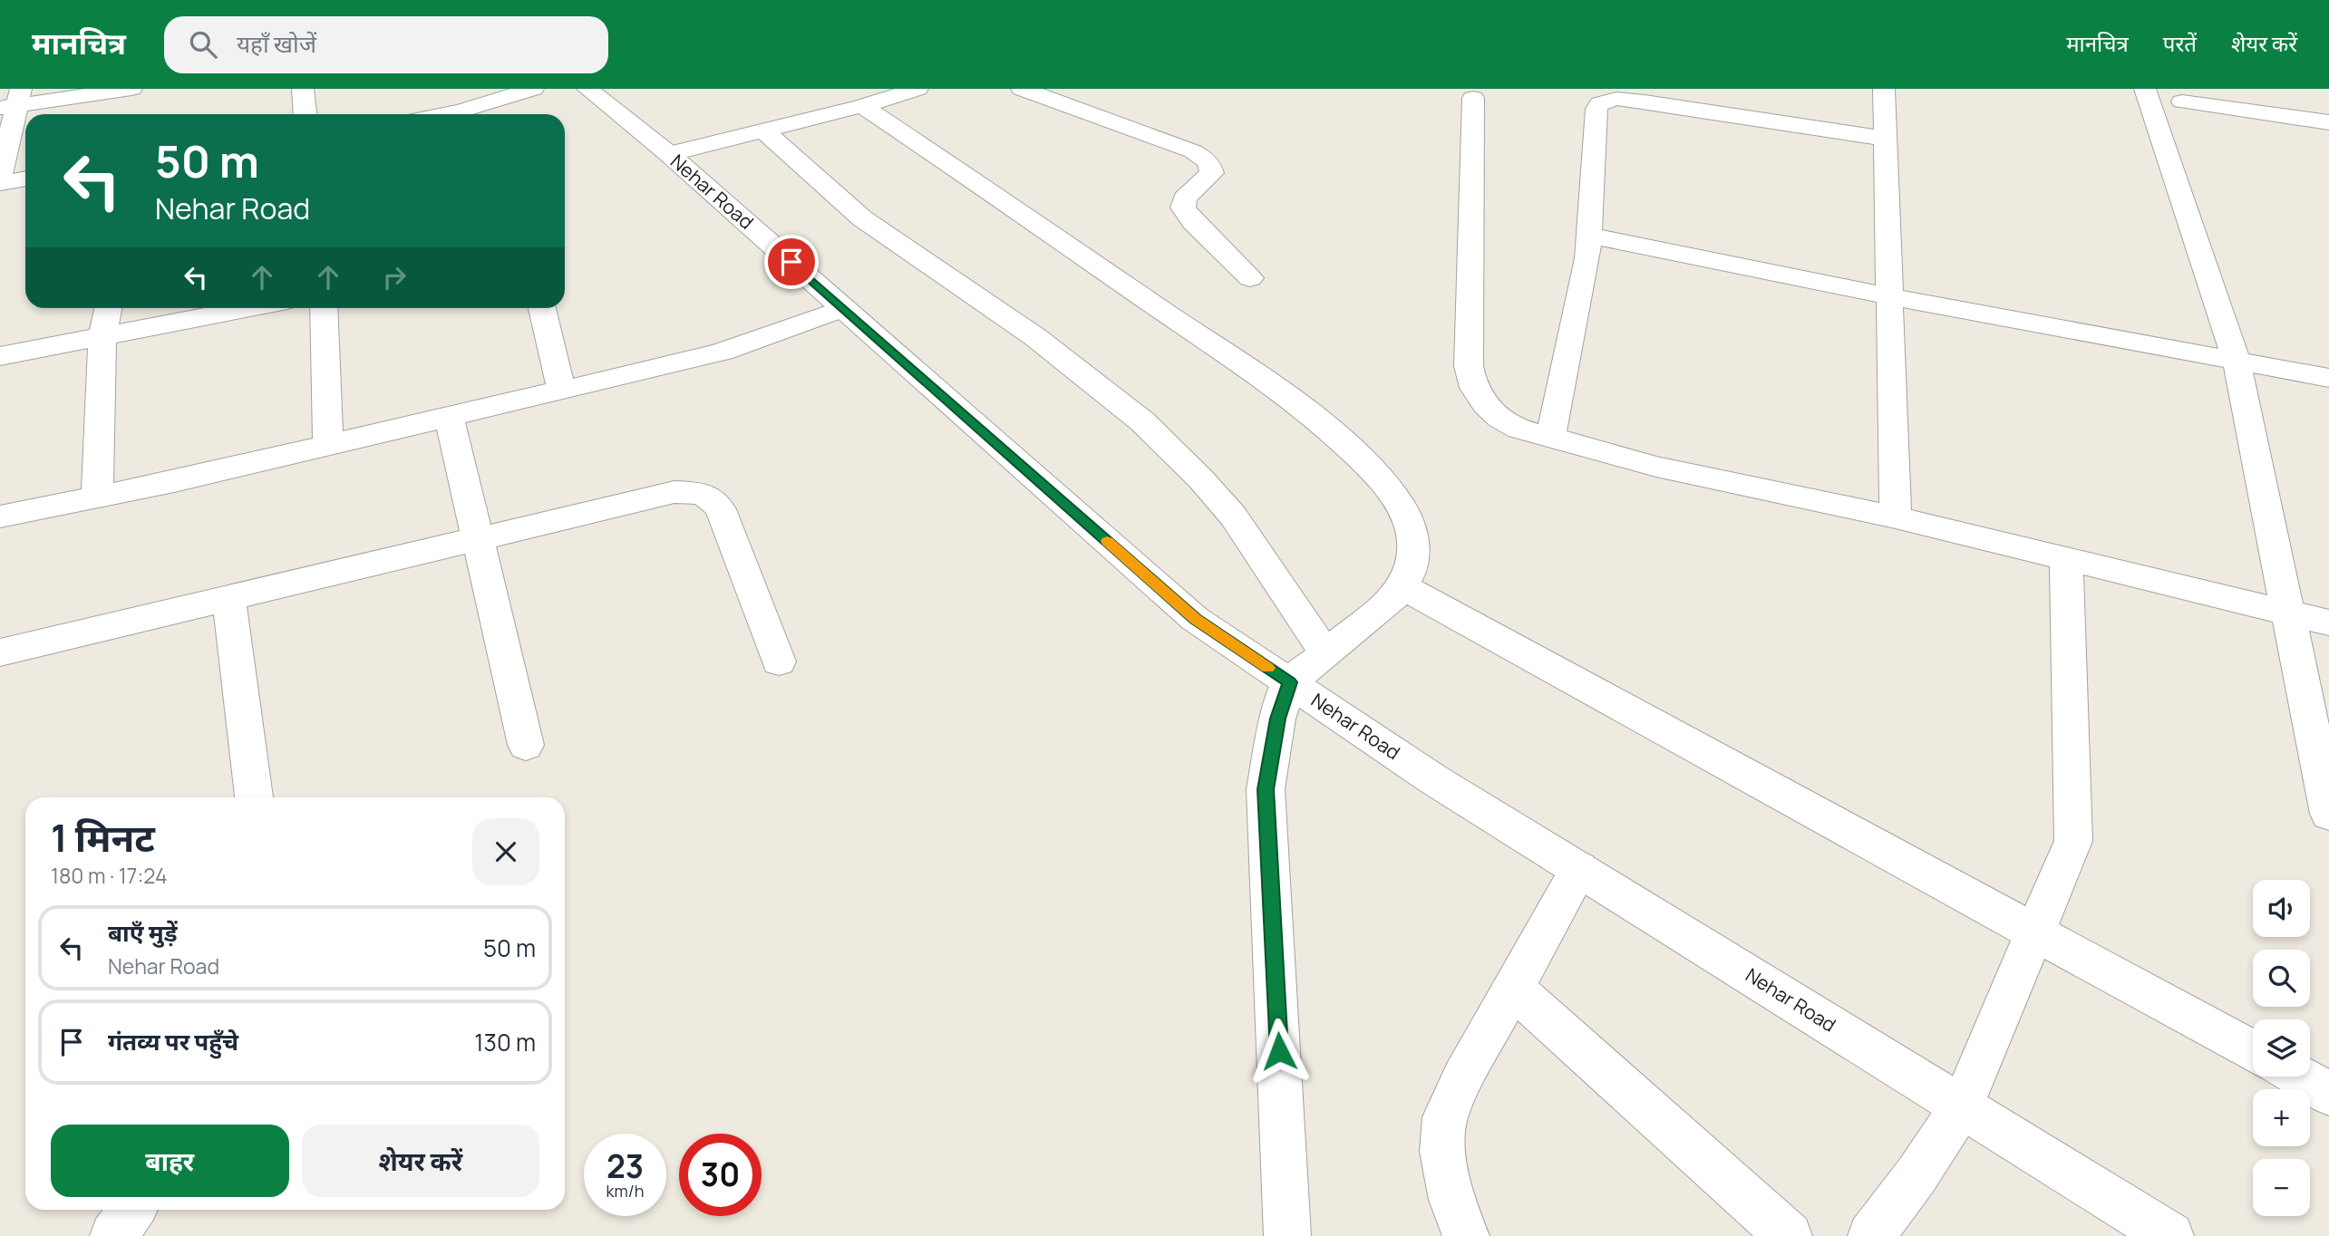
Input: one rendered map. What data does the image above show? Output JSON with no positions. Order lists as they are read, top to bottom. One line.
{"streets":{"street":["Nehar Road"]},"page":{"header":"मानचित्र","search":"यहाँ खोजें","nav":["मानचित्र","परतें","शेयर करें"],"turn":["50 m","Nehar Road"],"heading":["1 मिनट","180 m · 17:24"],"map_buttons":["+","−"],"list":[{"name":"बाएँ मुड़ें","note":"Nehar Road","value":"50 m"},{"name":"गंतव्य पर पहुँचे","value":"130 m"}],"buttons":["बाहर","शेयर करें"],"speed":"23 km/h","limit":"30"}}
